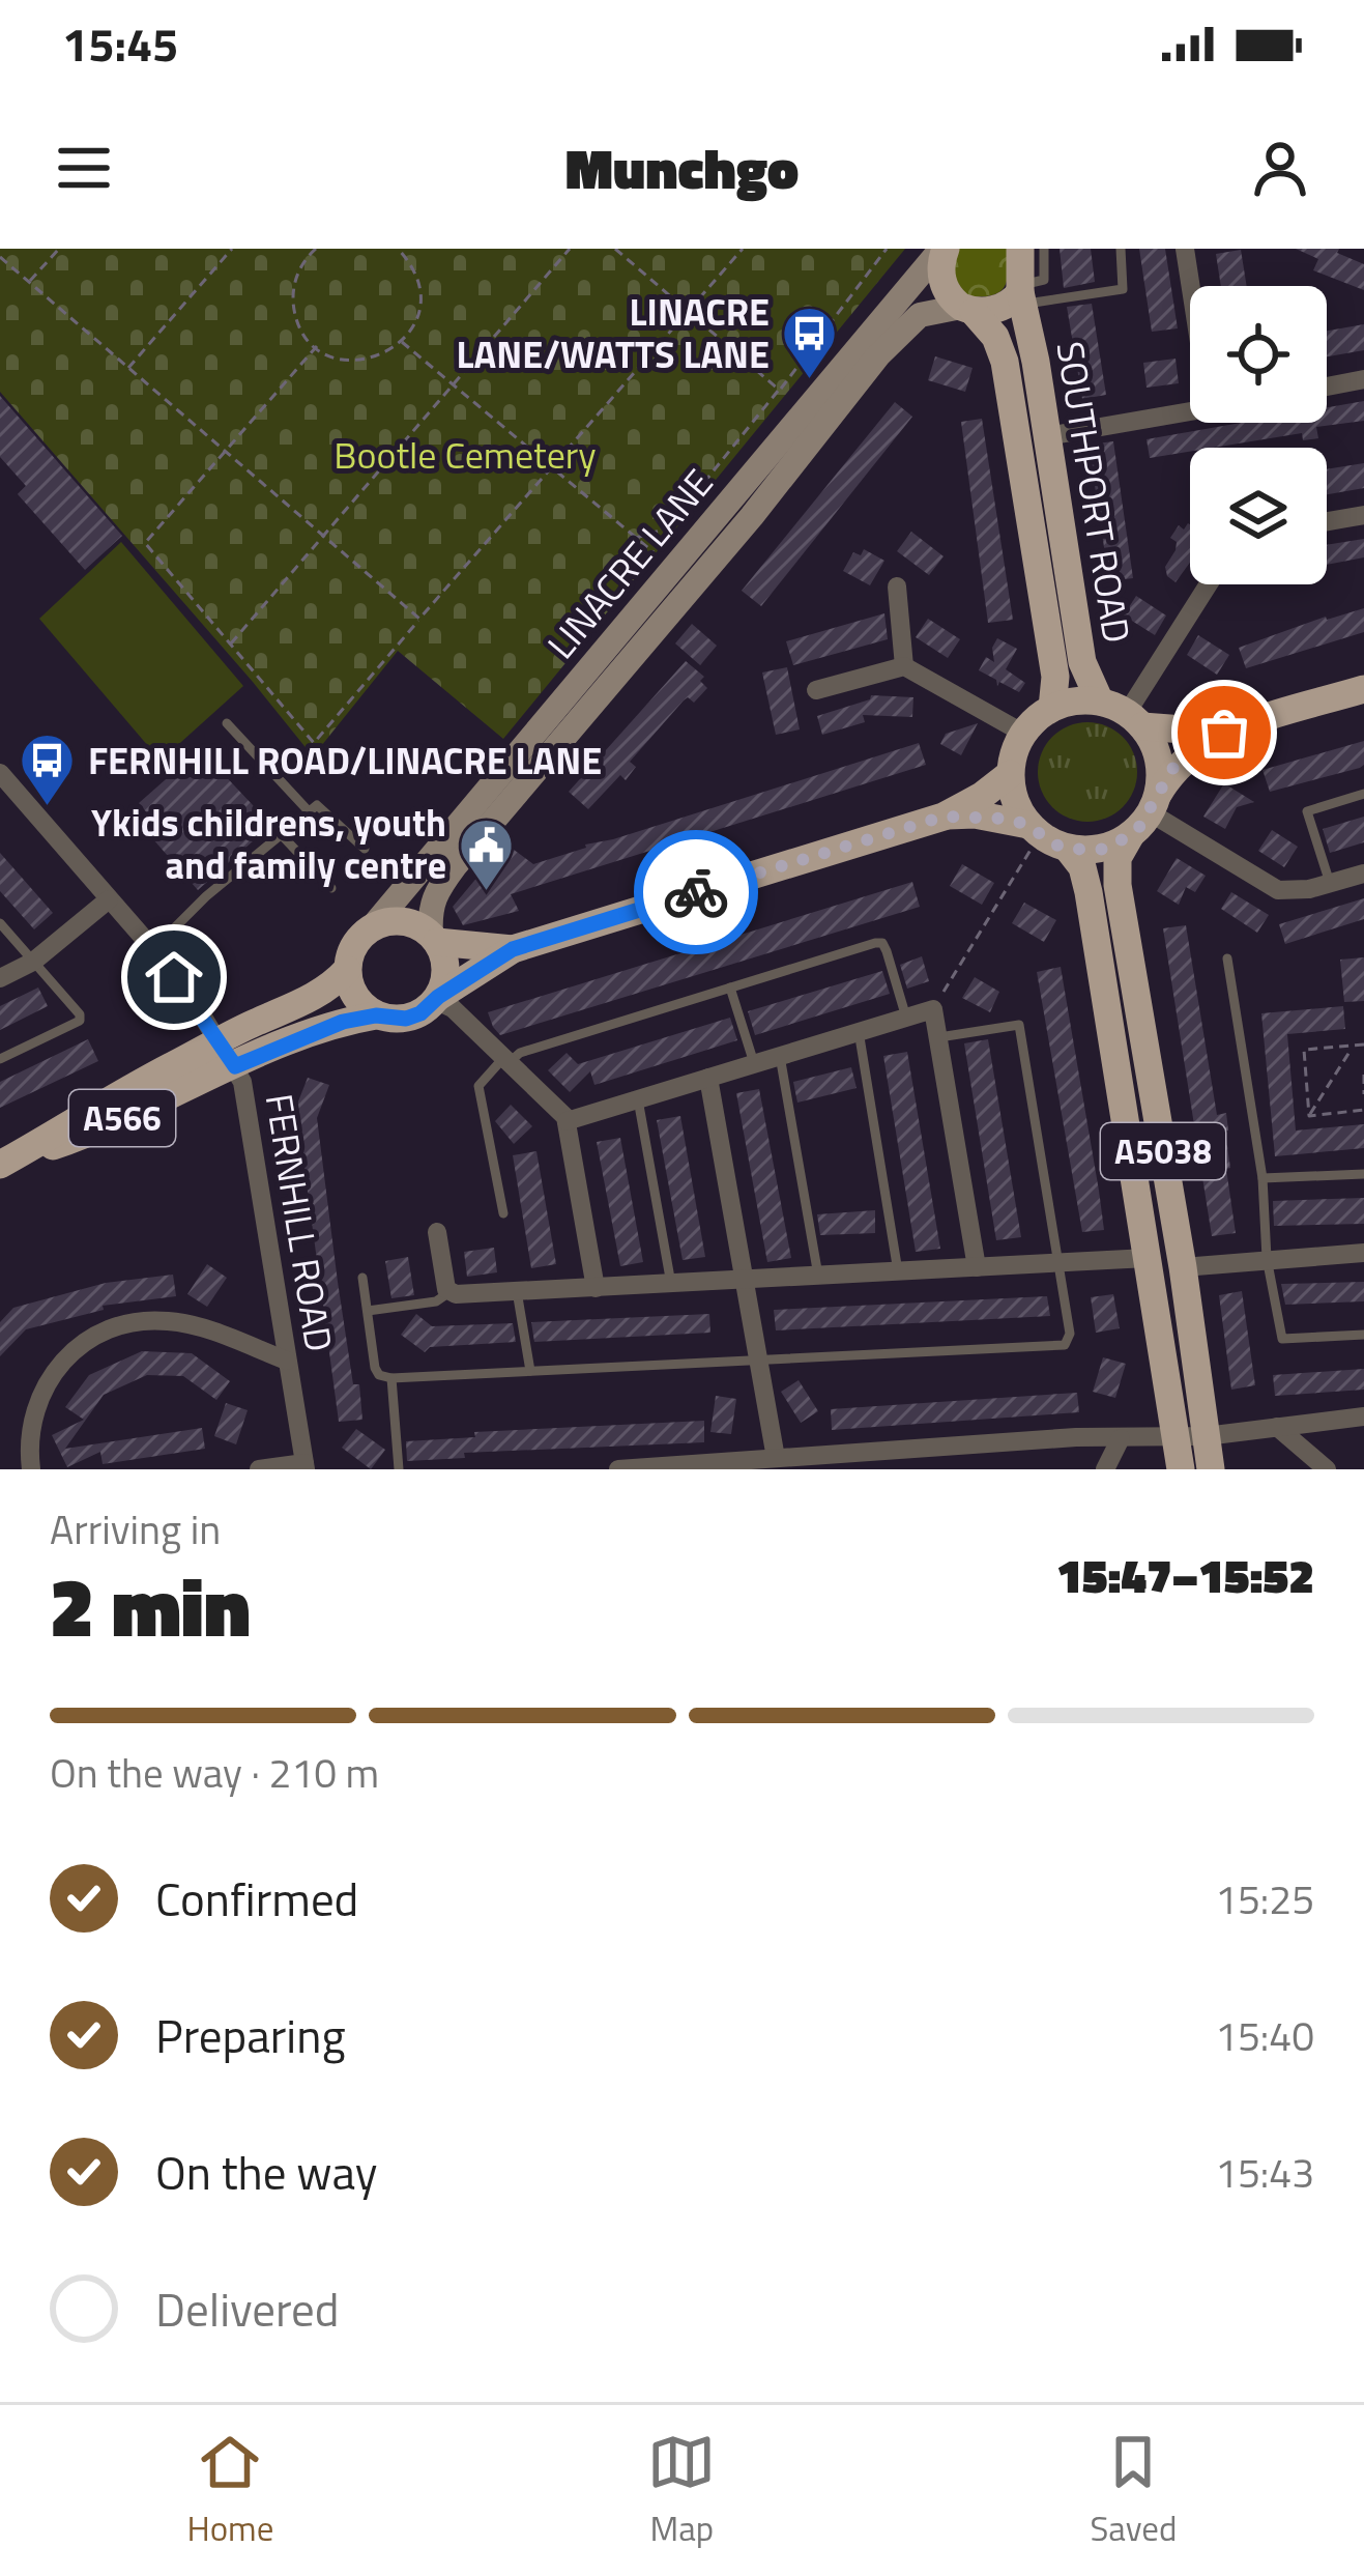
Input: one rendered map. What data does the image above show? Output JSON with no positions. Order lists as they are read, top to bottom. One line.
{"streets":{"main road":["SOUTHPORT ROAD","A566","A5038"],"street":["LINACRE LANE","FERNHILL ROAD"]},"crossings":[["SOUTHPORT ROAD","LINACRE LANE"],["SOUTHPORT ROAD","A5038"],["LINACRE LANE","A566"],["A566","FERNHILL ROAD"]],"parks":["Bootle Cemetery"],"places":{"bus stop":["LINACRE LANE/WATTS LANE","FERNHILL ROAD/LINACRE LANE"],"public building":["Ykids childrens, youth and family centre"]},"page":{"status":"15:45","header":"Munchgo","heading":["2 min","Arriving in","15:47–15:52"],"bar":"On the way · 210 m","list":[["Confirmed","15:25"],["Preparing","15:40"],["On the way","15:43"],"Delivered"],"tabs":["Home","Map","Saved"]}}
